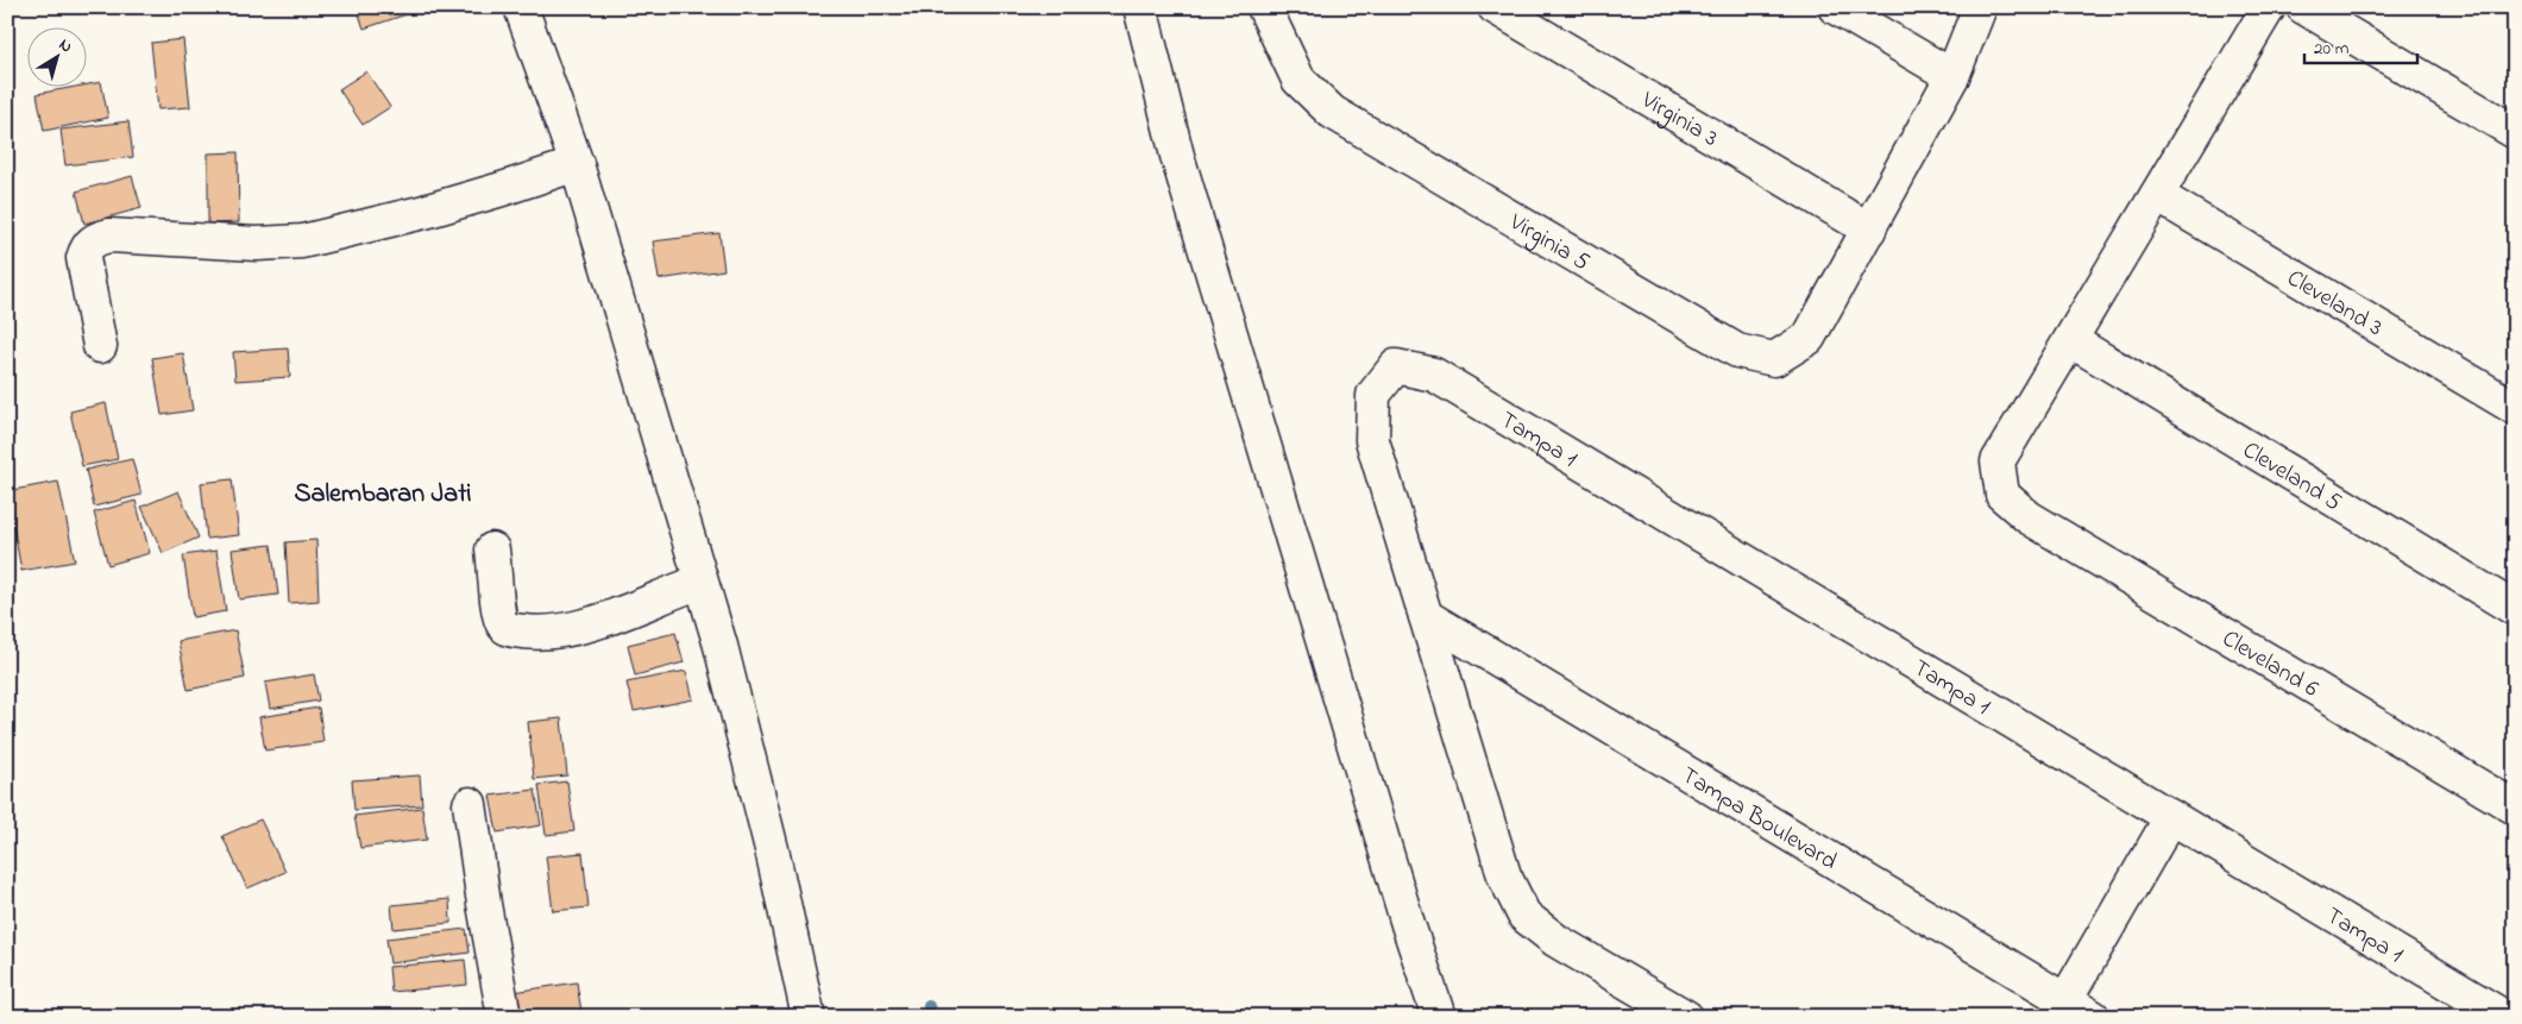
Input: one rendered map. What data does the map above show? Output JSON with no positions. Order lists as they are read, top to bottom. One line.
{"streets":{"street":["Virginia 3","Virginia 5","Cleveland 3","Tampa 1","Cleveland 5","Cleveland 6","Tampa Boulevard"]},"crossings":[["Virginia 3","Virginia 5"],["Cleveland 3","Cleveland 6"],["Tampa 1","Tampa Boulevard"],["Cleveland 5","Cleveland 6"]],"districts":["Salembaran Jati"],"scale_bar":"20 m","north":"top right"}
